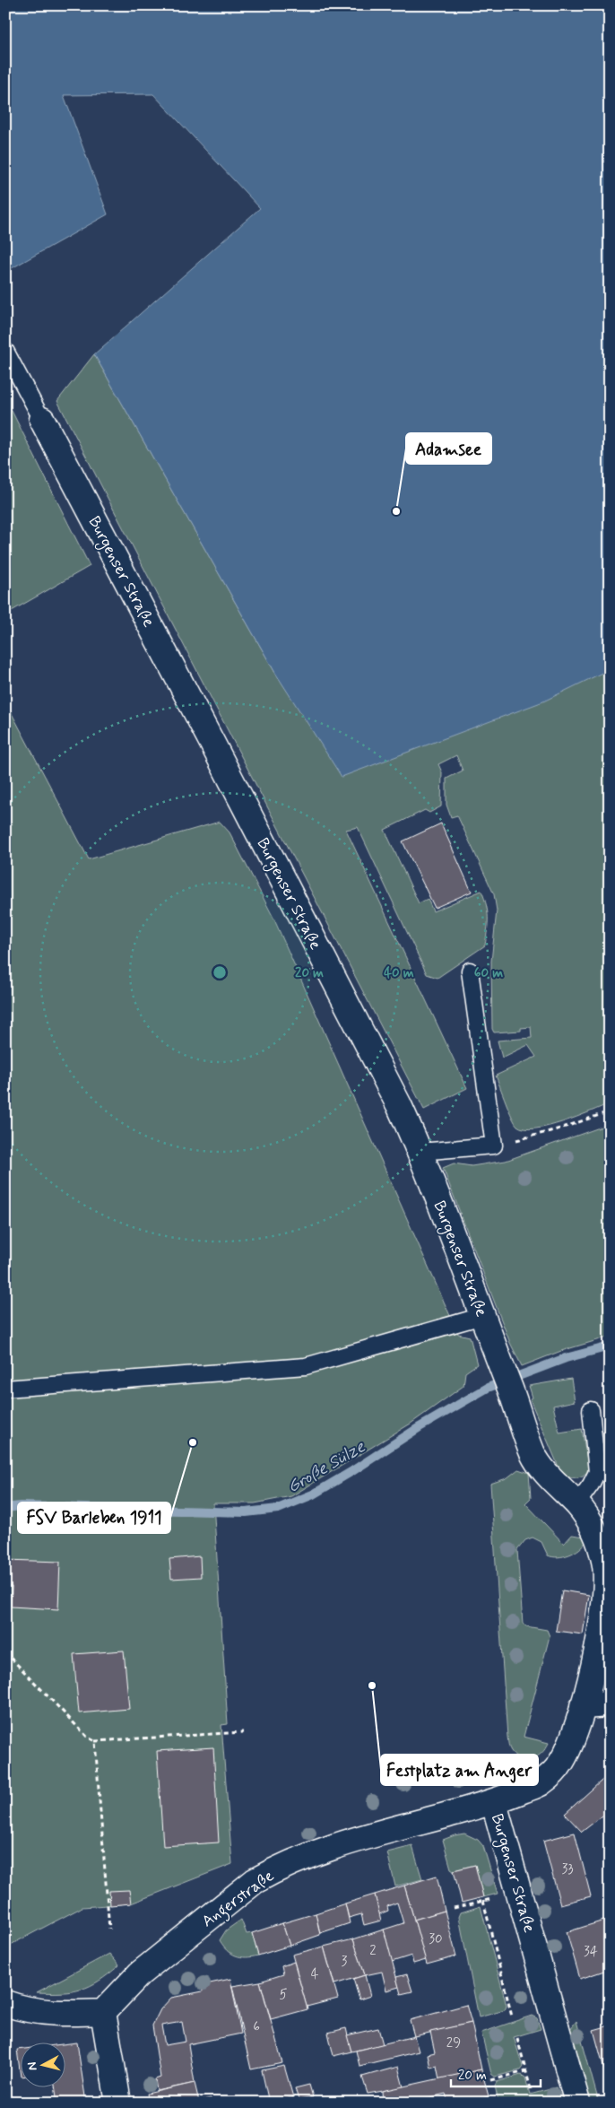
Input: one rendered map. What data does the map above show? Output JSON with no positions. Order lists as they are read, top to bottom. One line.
{"streets":{"street":["Burgenser Straße","Angerstraße"]},"crossings":[["Burgenser Straße","Angerstraße"]],"water":["Große Sülze"],"places":["Adamsee","FSV Barleben 1911","Festplatz am Anger"],"house_numbers":["33","30","2","34","3","4","5","6","29"],"scale_bar":"20 m","north":"left","rings":["20 m","40 m","60 m"]}
